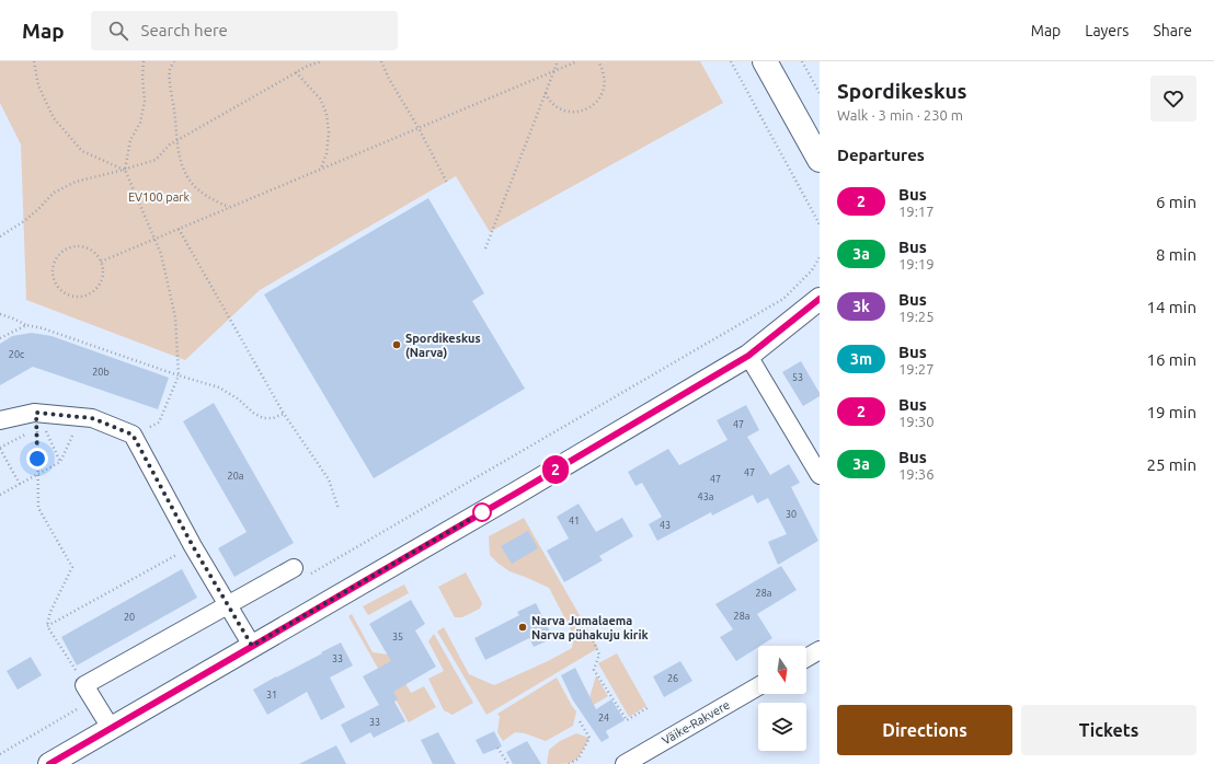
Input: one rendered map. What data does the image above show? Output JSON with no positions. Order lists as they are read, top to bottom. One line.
{"streets":{"street":["Väike-Rakvere"]},"parks":["EV100 park"],"places":["Spordikeskus (Narva)","Narva Jumalaema Narva pühakuju kirik"],"lines":["bus line 2"],"house_numbers":["20c","20b","53","47","47","20a","47","43a","30","41","43","28a","28a","20","35","33","26","31","24","33"],"north":"bottom","page":{"header":"Map","search":"Search here","nav":["Map","Layers","Share"],"on_map":"2","heading":[["Spordikeskus","Walk · 3 min · 230 m"],"Departures"],"list":[{"mark":"2","name":"Bus","note":"19:17","value":"6 min"},{"mark":"3a","name":"Bus","note":"19:19","value":"8 min"},{"mark":"3k","name":"Bus","note":"19:25","value":"14 min"},{"mark":"3m","name":"Bus","note":"19:27","value":"16 min"},{"mark":"2","name":"Bus","note":"19:30","value":"19 min"},{"mark":"3a","name":"Bus","note":"19:36","value":"25 min"}],"buttons":["Directions","Tickets"]}}
